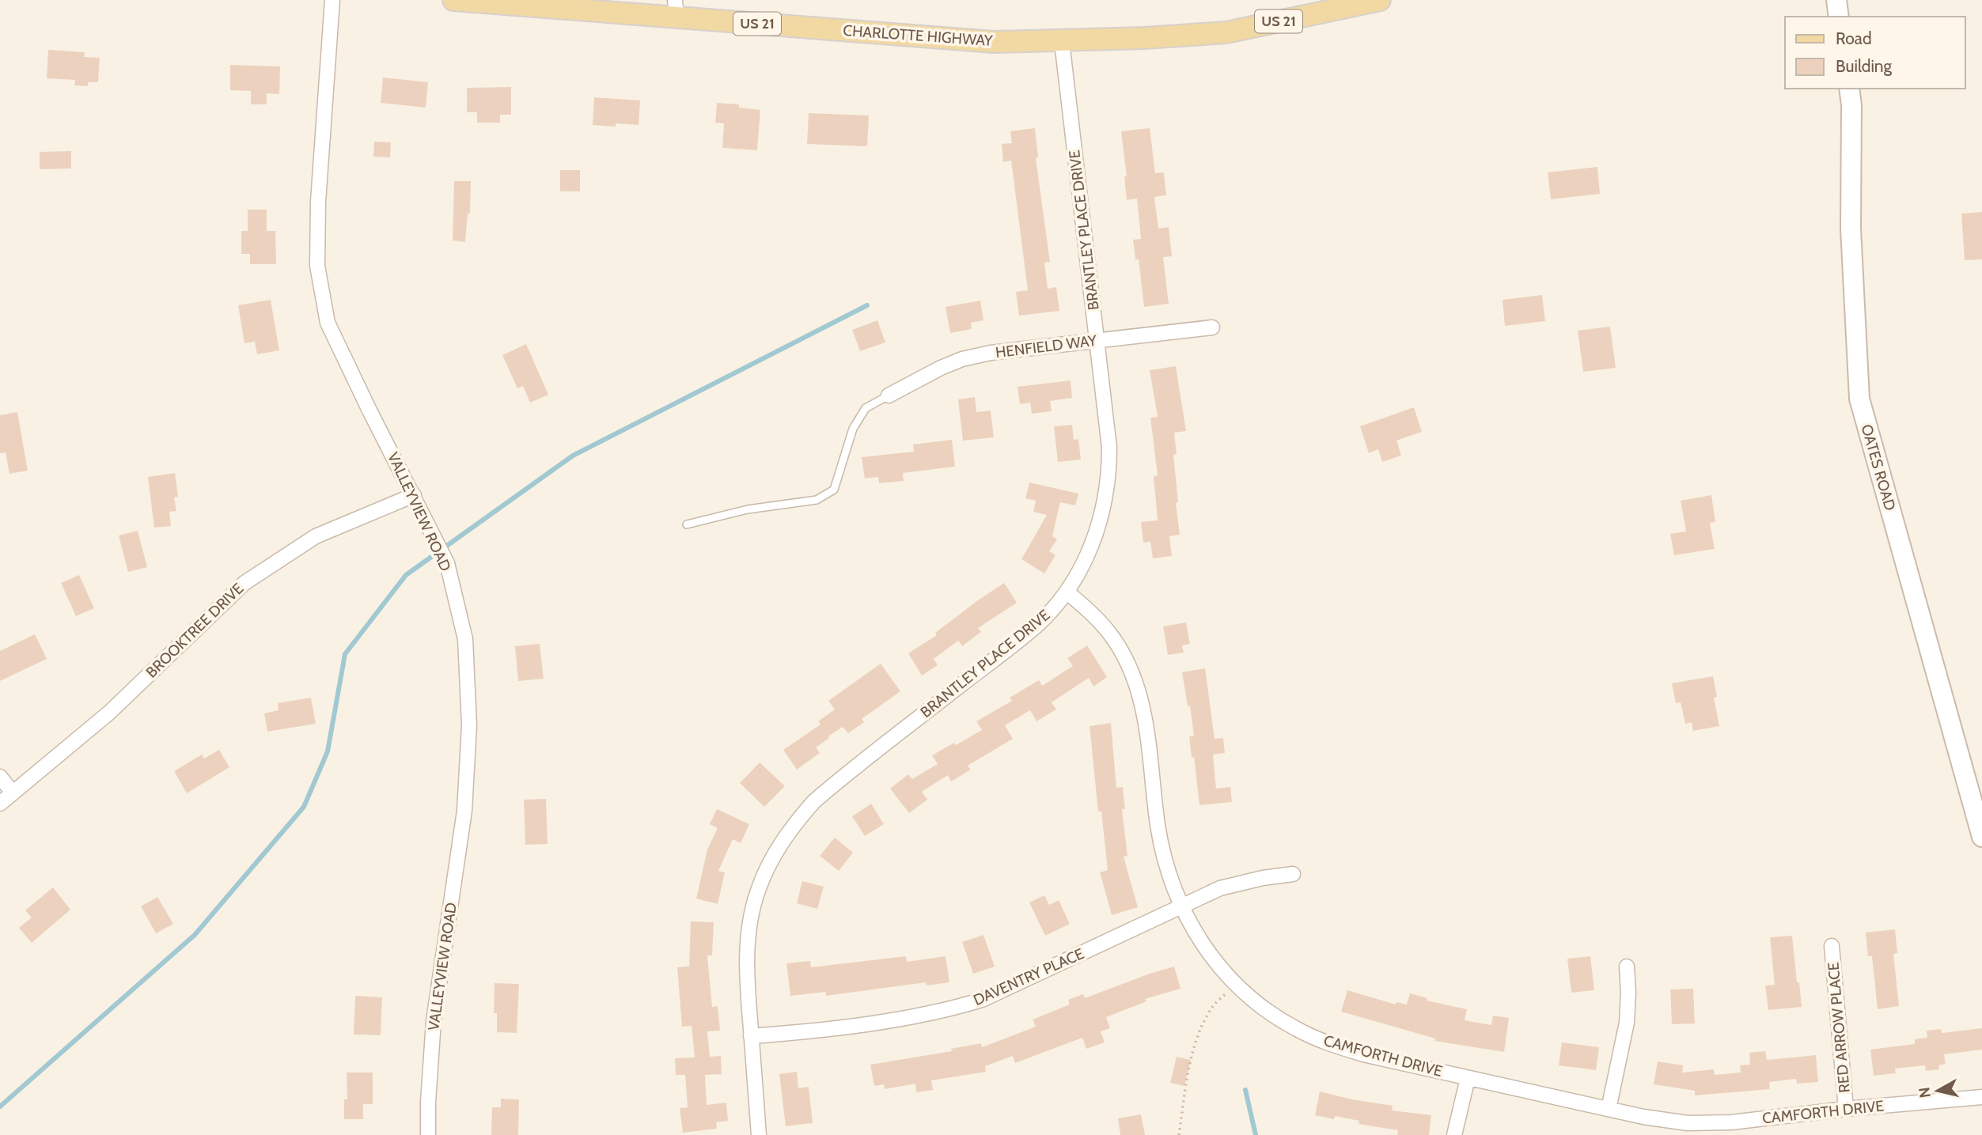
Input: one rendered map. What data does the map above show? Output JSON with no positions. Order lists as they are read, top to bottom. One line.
{"streets":{"main road":["US 21","CHARLOTTE HIGHWAY"],"street":["BRANTLEY PLACE DRIVE","HENFIELD WAY","OATES ROAD","VALLEYVIEW ROAD","BROOKTREE DRIVE","DAVENTRY PLACE","RED ARROW PLACE","CAMFORTH DRIVE"]},"crossings":[["CHARLOTTE HIGHWAY","BRANTLEY PLACE DRIVE"],["BRANTLEY PLACE DRIVE","HENFIELD WAY"],["BRANTLEY PLACE DRIVE","DAVENTRY PLACE"],["BRANTLEY PLACE DRIVE","CAMFORTH DRIVE"],["VALLEYVIEW ROAD","BROOKTREE DRIVE"],["DAVENTRY PLACE","CAMFORTH DRIVE"],["RED ARROW PLACE","CAMFORTH DRIVE"]],"legend":["Road","Building"],"north":"left"}
